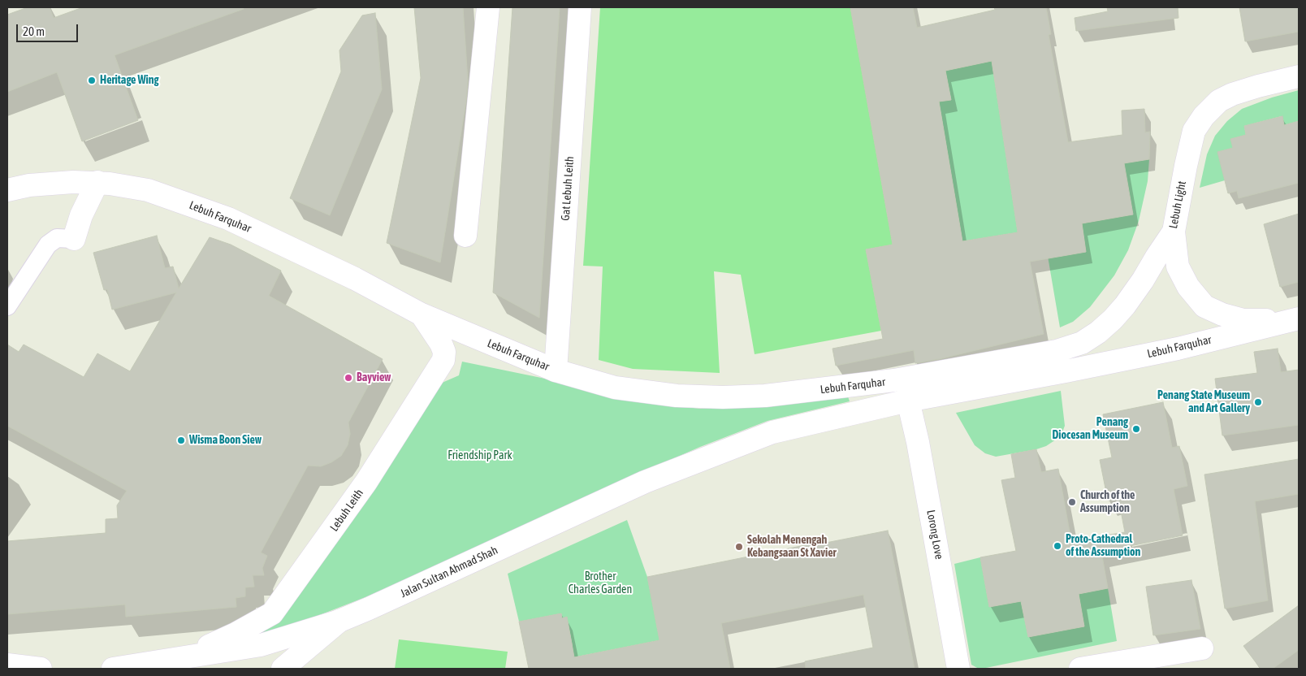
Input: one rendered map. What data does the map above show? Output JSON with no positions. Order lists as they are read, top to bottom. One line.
{"streets":{"main road":["Gat Lebuh Leith","Lebuh Light","Lebuh Farquhar","Lebuh Leith","Lorong Love","Jalan Sultan Ahmad Shah"]},"crossings":[["Gat Lebuh Leith","Lebuh Farquhar"],["Lebuh Light","Lebuh Farquhar"],["Lebuh Farquhar","Lebuh Leith"],["Lebuh Farquhar","Lorong Love"],["Lebuh Farquhar","Jalan Sultan Ahmad Shah"],["Lebuh Leith","Jalan Sultan Ahmad Shah"]],"parks":["Friendship Park","Brother Charles Garden"],"places":["Heritage Wing","Bayview","Penang State Museum and Art Gallery","Penang Diocesan Museum","Wisma Boon Siew","Church of the Assumption","Proto-Cathedral of the Assumption","Sekolah Menengah Kebangsaan St Xavier"],"scale_bar":"20 m"}
